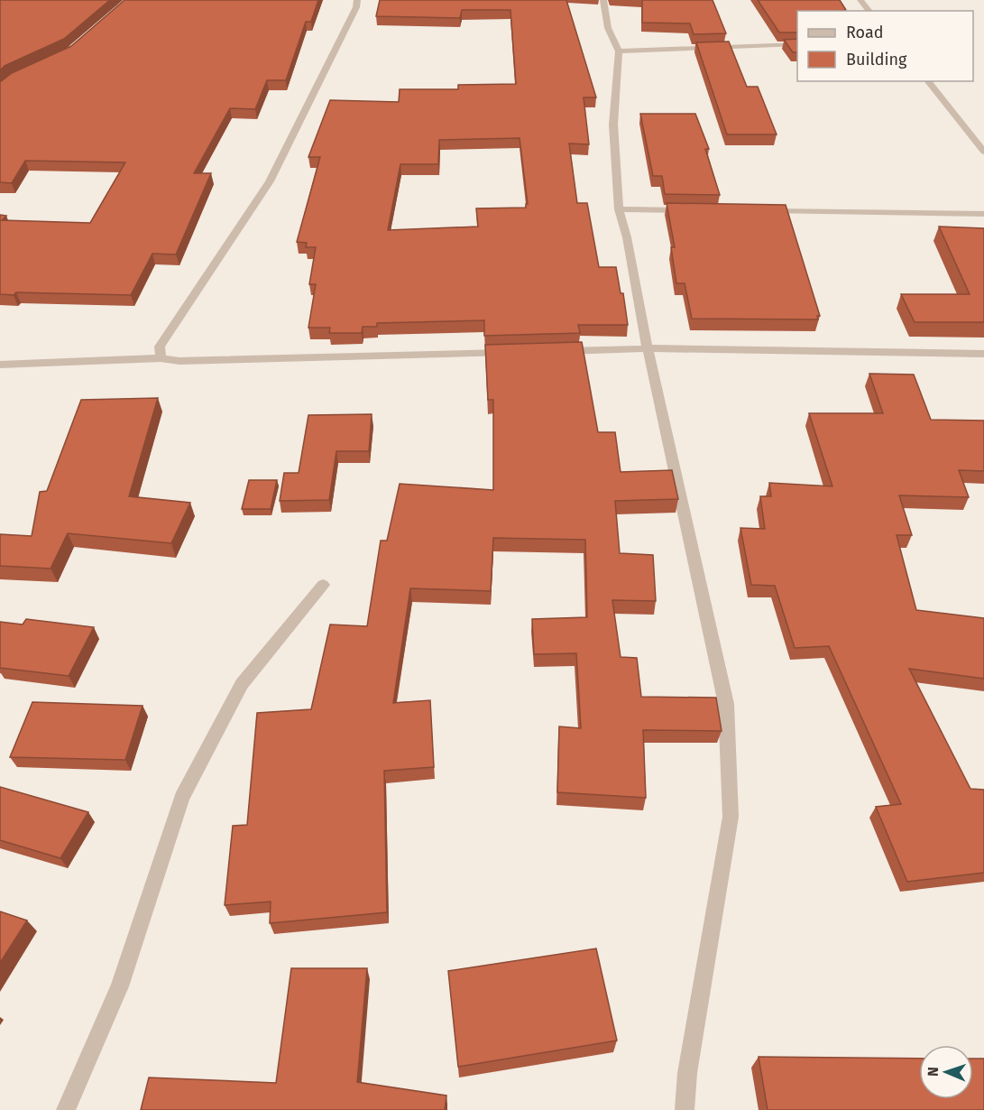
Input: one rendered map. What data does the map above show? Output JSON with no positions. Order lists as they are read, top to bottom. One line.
{"legend":["Road","Building"],"north":"left"}
